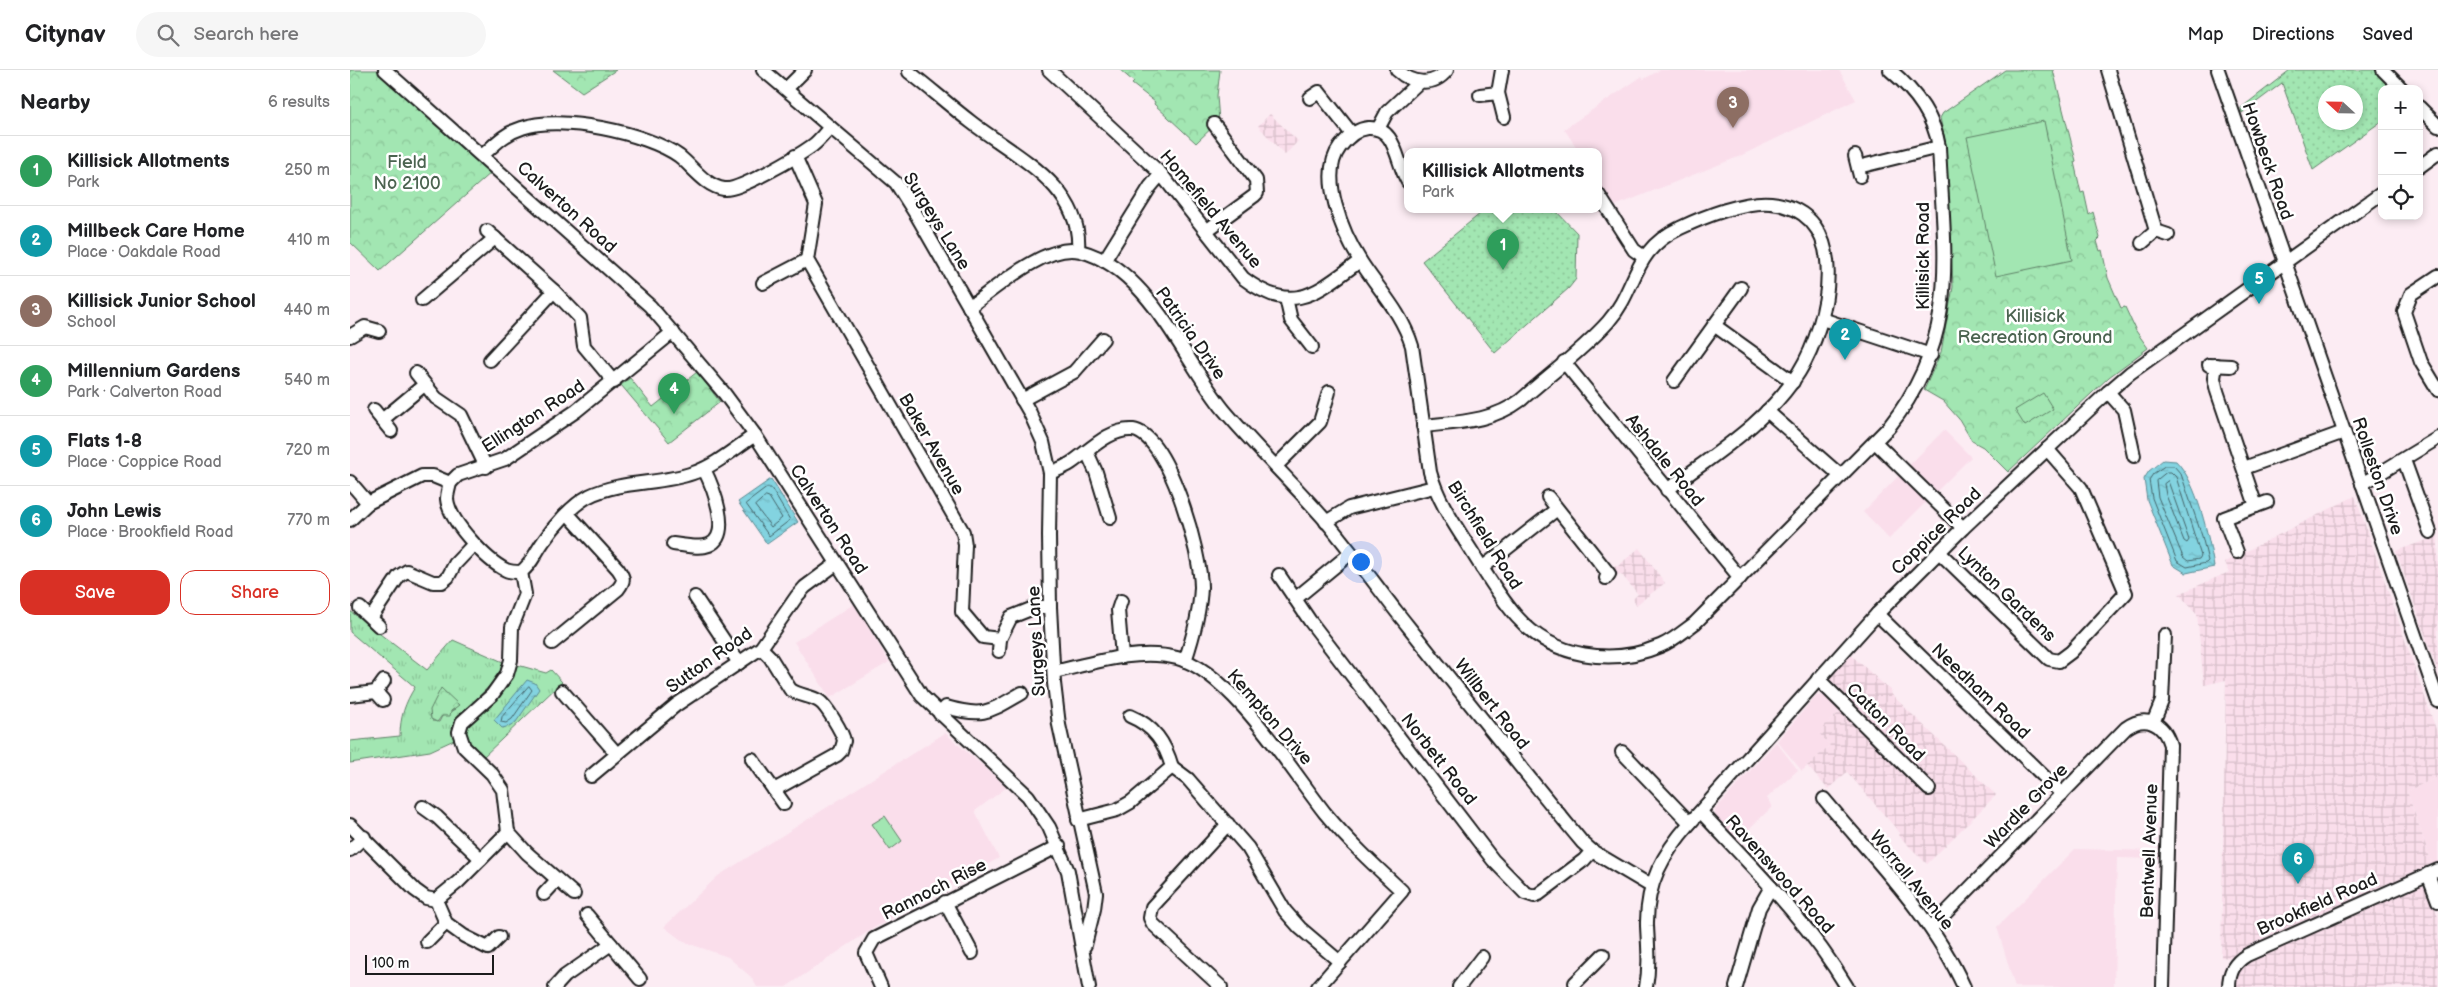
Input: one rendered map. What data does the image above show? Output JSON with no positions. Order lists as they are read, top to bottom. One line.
{"streets":{"street":["Howbeck Road","Calverton Road","Homefield Avenue","Surgeys Lane","Killisick Road","Patricia Drive","Ellington Road","Baker Avenue","Ashdale Road","Rolleston Drive","Coppice Road","Birchfield Road","Lynton Gardens","Sutton Road","Needham Road","Willbert Road","Kempton Drive","Catton Road","Norbett Road","Wardle Grove","Bentwell Avenue","Ravenswood Road","Worrall Avenue","Rannoch Rise","Brookfield Road"]},"crossings":[["Howbeck Road","Rolleston Drive"],["Howbeck Road","Coppice Road"],["Calverton Road","Surgeys Lane"],["Calverton Road","Ellington Road"],["Calverton Road","Sutton Road"],["Calverton Road","Rannoch Rise"],["Surgeys Lane","Baker Avenue"],["Surgeys Lane","Kempton Drive"],["Killisick Road","Birchfield Road"],["Patricia Drive","Willbert Road"],["Ashdale Road","Birchfield Road"],["Rolleston Drive","Coppice Road"],["Coppice Road","Lynton Gardens"],["Coppice Road","Needham Road"],["Coppice Road","Willbert Road"],["Coppice Road","Catton Road"],["Coppice Road","Ravenswood Road"],["Needham Road","Wardle Grove"],["Willbert Road","Norbett Road"],["Wardle Grove","Bentwell Avenue"],["Wardle Grove","Worrall Avenue"]],"parks":["Field No 2100","Killisick Recreation Ground"],"scale_bar":"100 m","north":"left","page":{"header":"Citynav","search":"Search here","nav":["Map","Directions","Saved"],"heading":["Nearby","6 results"],"map_buttons":["+","−"],"pins":["3","1","5","2","4","6"],"list":[{"mark":"1","name":"Killisick Allotments","note":"Park","value":"250 m"},{"mark":"2","name":"Millbeck Care Home","note":"Place · Oakdale Road","value":"410 m"},{"mark":"3","name":"Killisick Junior School","note":"School","value":"440 m"},{"mark":"4","name":"Millennium Gardens","note":"Park · Calverton Road","value":"540 m"},{"mark":"5","name":"Flats 1-8","note":"Place · Coppice Road","value":"720 m"},{"mark":"6","name":"John Lewis","note":"Place · Brookfield Road","value":"770 m"}],"popup":["Killisick Allotments","Park"],"buttons":["Save","Share"],"scale":"100 m"}}
